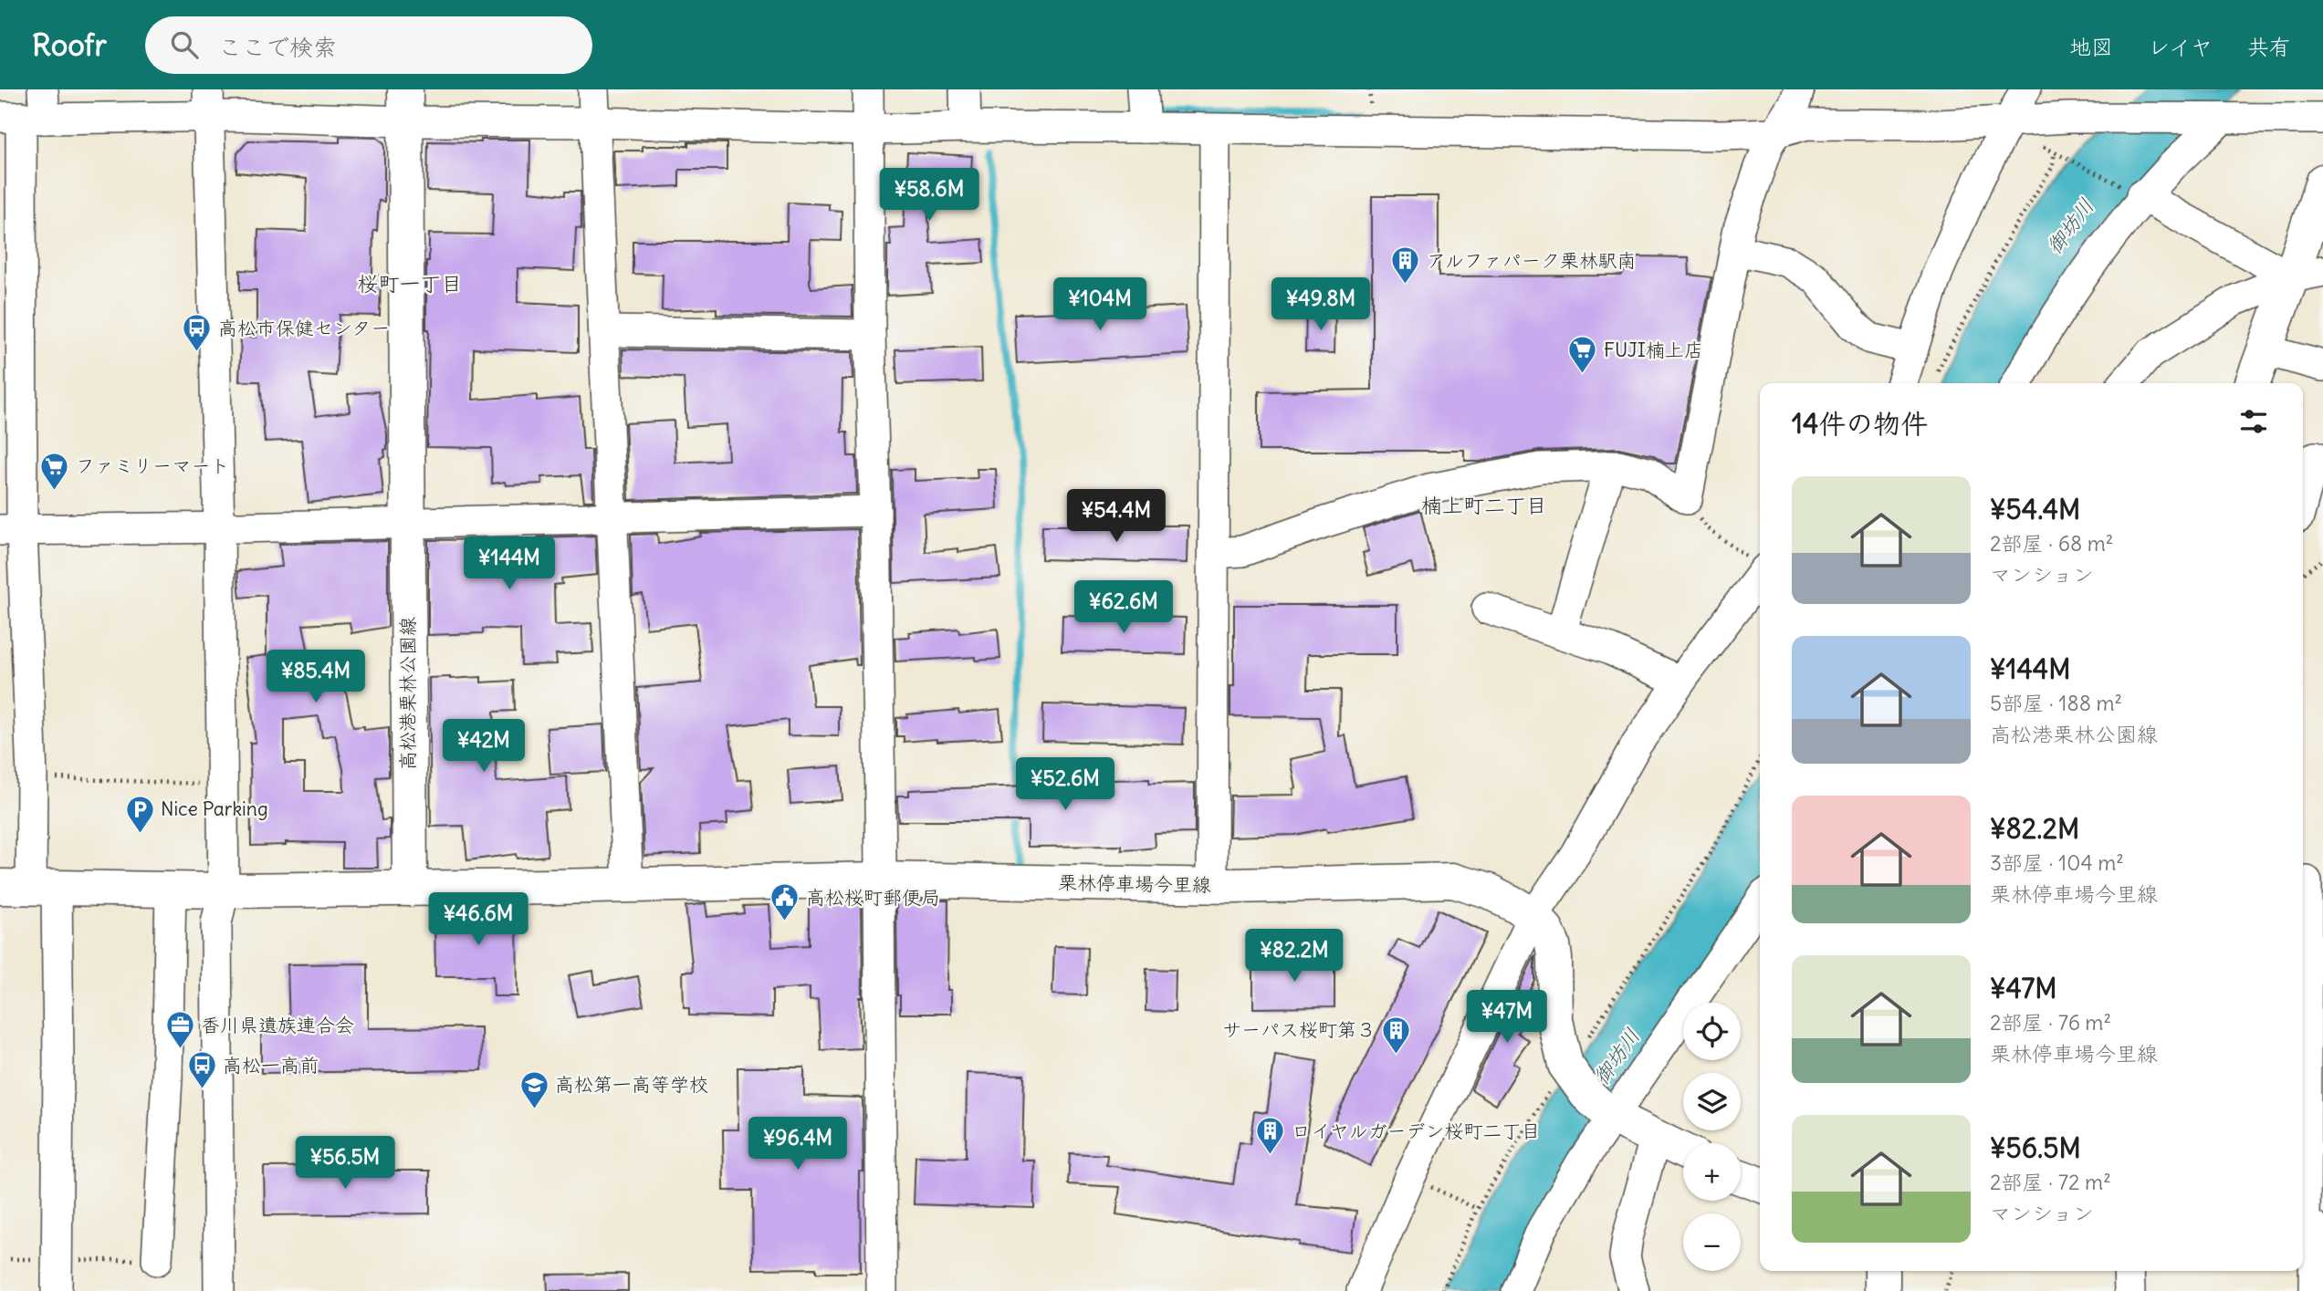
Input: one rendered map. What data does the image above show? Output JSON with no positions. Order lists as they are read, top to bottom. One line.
{"streets":{"main road":["高松港栗林公園線","栗林停車場今里線"]},"crossings":[["高松港栗林公園線","栗林停車場今里線"]],"districts":["桜町一丁目","楠上町二丁目"],"water":["御坊川"],"places":{"building":["アルファパーク栗林駅南","サーパス桜町第３","ロイヤルガーデン桜町二丁目"],"bus stop":["高松市保健センター","高松一高前"],"supermarket":["FUJI楠上店","ファミリーマート"],"parking":["Nice Parking"],"public building":["高松桜町郵便局"],"office":["香川県遺族連合会"],"school or university":["高松第一高等学校"]},"page":{"header":"Roofr","search":"ここで検索","nav":["地図","レイヤ","共有"],"price":["¥58.6M","¥104M","¥49.8M","¥54.4M","¥144M","¥62.6M","¥85.4M","¥42M","¥52.6M","¥46.6M","¥82.2M","¥47M","¥96.4M","¥56.5M"],"heading":"14件の物件","list":[{"name":"¥54.4M","note":"2部屋 · 68 m² · マンション"},{"name":"¥144M","note":"5部屋 · 188 m² · 高松港栗林公園線"},{"name":"¥82.2M","note":"3部屋 · 104 m² · 栗林停車場今里線"},{"name":"¥47M","note":"2部屋 · 76 m² · 栗林停車場今里線"},{"name":"¥56.5M","note":"2部屋 · 72 m² · マンション"}],"map_buttons":["+","−"]}}
